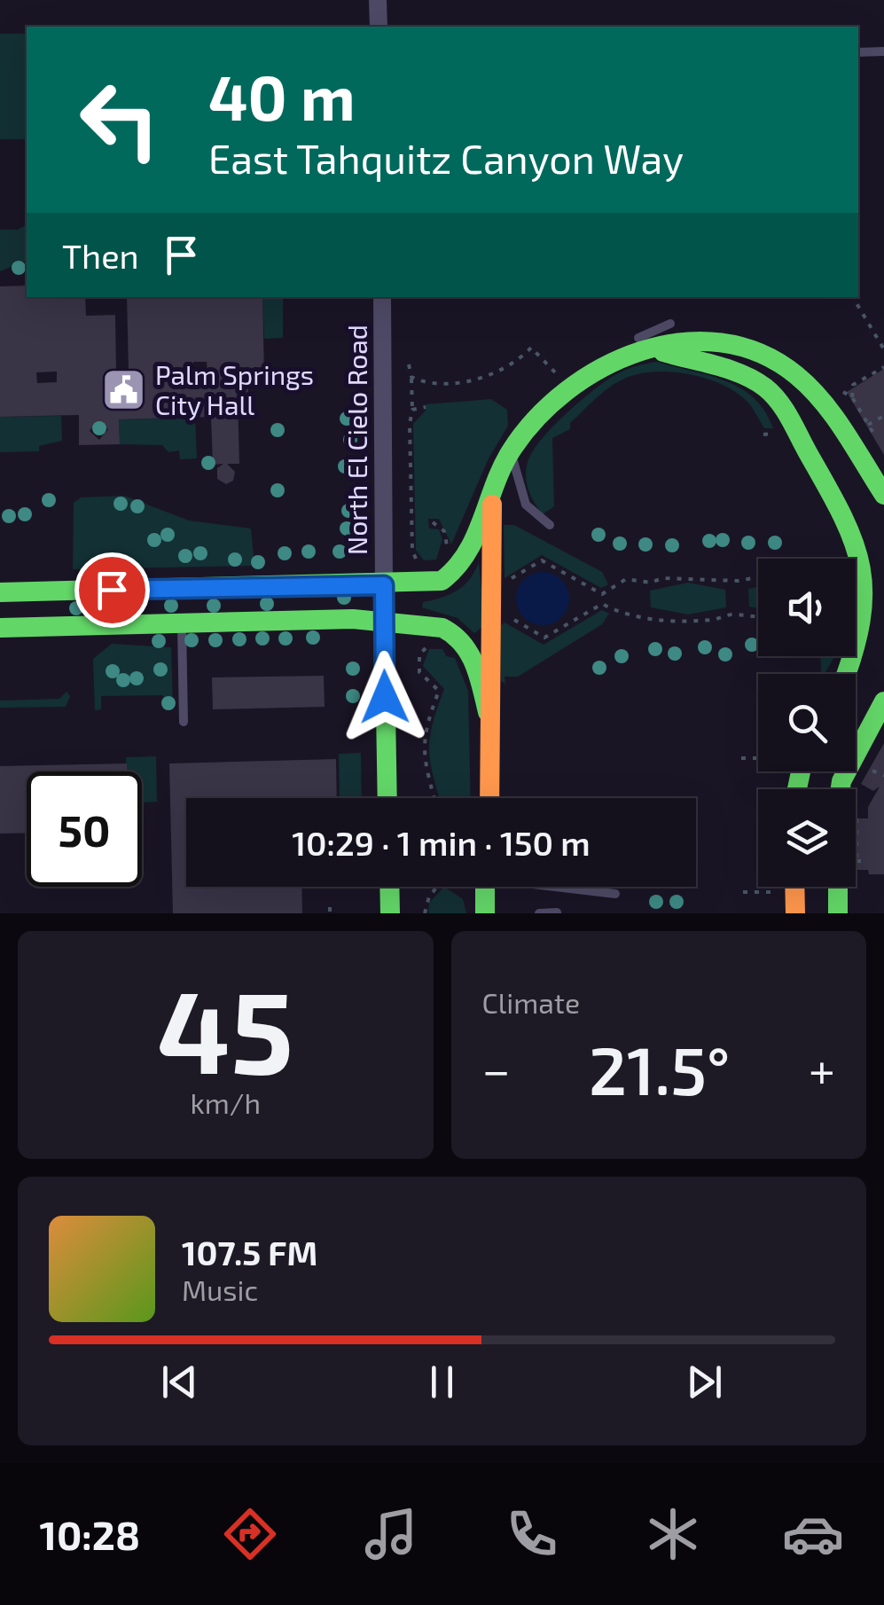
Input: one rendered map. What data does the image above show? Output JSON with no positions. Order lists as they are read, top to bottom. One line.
{"streets":{"street":["North El Cielo Road"]},"places":{"public building":["Palm Springs City Hall"]},"page":{"turn":["40 m","East Tahquitz Canyon Way"],"then":"Then","limit":"50","trip":"10:29 · 1 min · 150 m","tile":[["45","km/h"],"Climate"],"heat":["−","21.5°","+"],"song":["107.5 FM","Music"],"tabs":"10:28"}}
